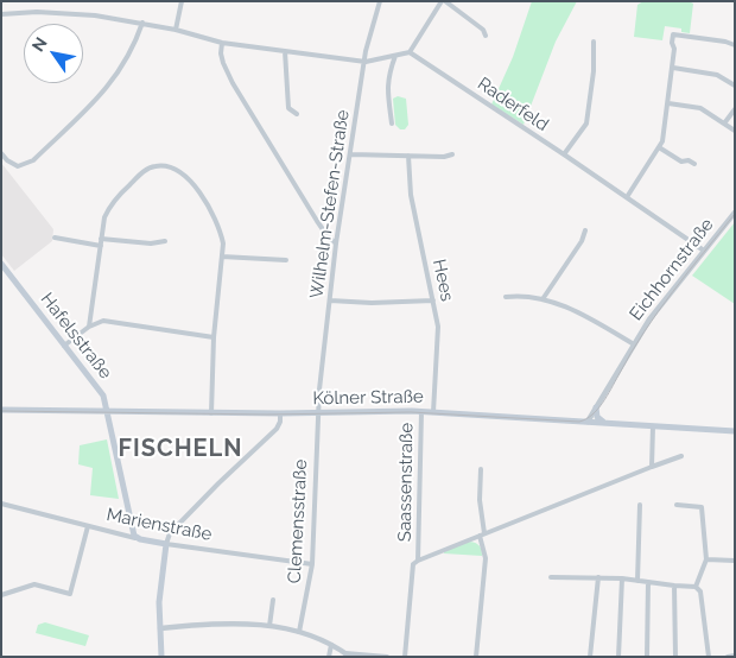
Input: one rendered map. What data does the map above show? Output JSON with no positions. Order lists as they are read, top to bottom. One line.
{"streets":{"main road":["Hafelsstraße","Kölner Straße","Marienstraße"],"street":["Raderfeld","Wilhelm-Stefen-Straße","Eichhornstraße","Hees","Saassenstraße","Clemensstraße"]},"crossings":[["Raderfeld","Eichhornstraße"],["Wilhelm-Stefen-Straße","Kölner Straße"],["Wilhelm-Stefen-Straße","Clemensstraße"],["Eichhornstraße","Kölner Straße"],["Hees","Kölner Straße"],["Hafelsstraße","Kölner Straße"],["Hafelsstraße","Marienstraße"],["Kölner Straße","Saassenstraße"],["Kölner Straße","Clemensstraße"],["Clemensstraße","Marienstraße"]],"districts":["FISCHELN"],"north":"top left"}
